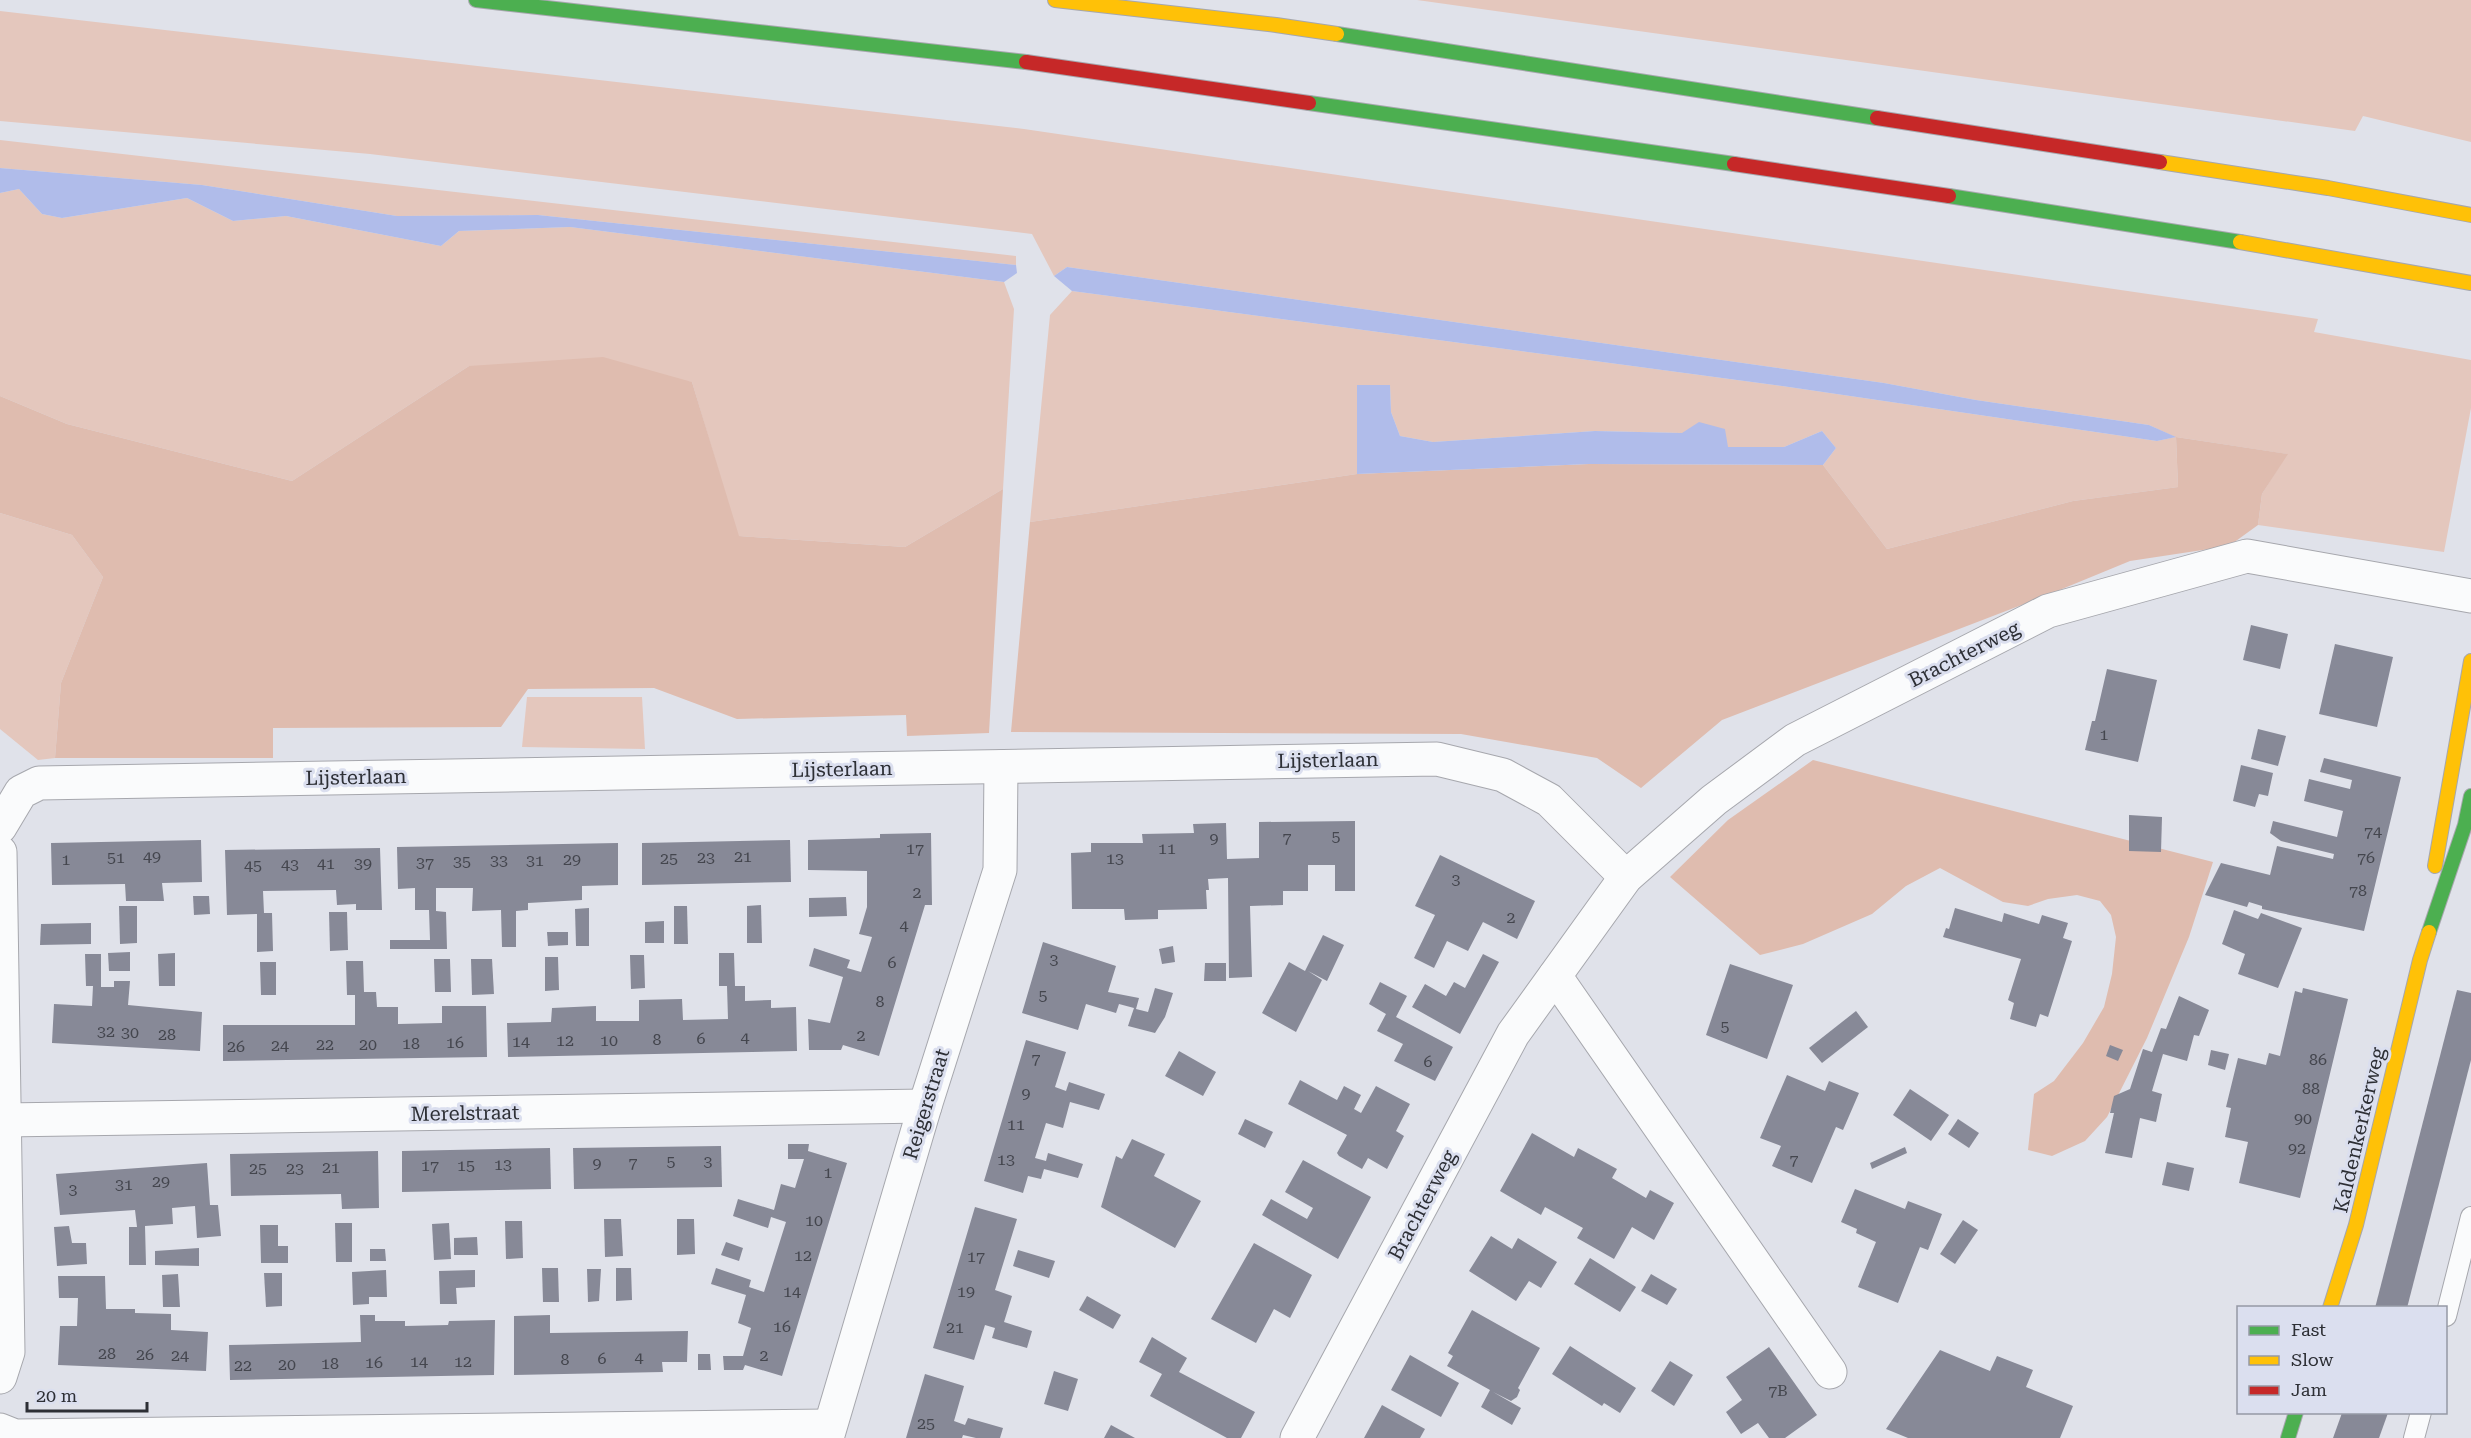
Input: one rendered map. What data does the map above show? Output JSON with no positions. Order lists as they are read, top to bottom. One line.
{"streets":{"main road":["Kaldenkerkerweg"],"street":["Brachterweg","Lijsterlaan","Reigerstraat","Merelstraat"]},"crossings":[["Brachterweg","Lijsterlaan"],["Lijsterlaan","Reigerstraat"],["Reigerstraat","Merelstraat"]],"house_numbers":["1","74","5","7","9","17","11","49","21","51","23","76","25","13","1","29","33","31","35","37","41","39","43","45","3","78","2","2","4","3","6","5","8","5","32","30","28","2","4","6","8","12","10","14","16","18","22","20","24","26","7","86","6","88","9","90","11","92","13","7","5","3","7","9","13","17","15","21","25","23","1","29","31","3","10","12","17","14","19","16","21","28","26","24","2","4","6","8","14","12","16","18","20","22","7B","25"],"legend":["Fast","Slow","Jam"],"scale_bar":"20 m"}
